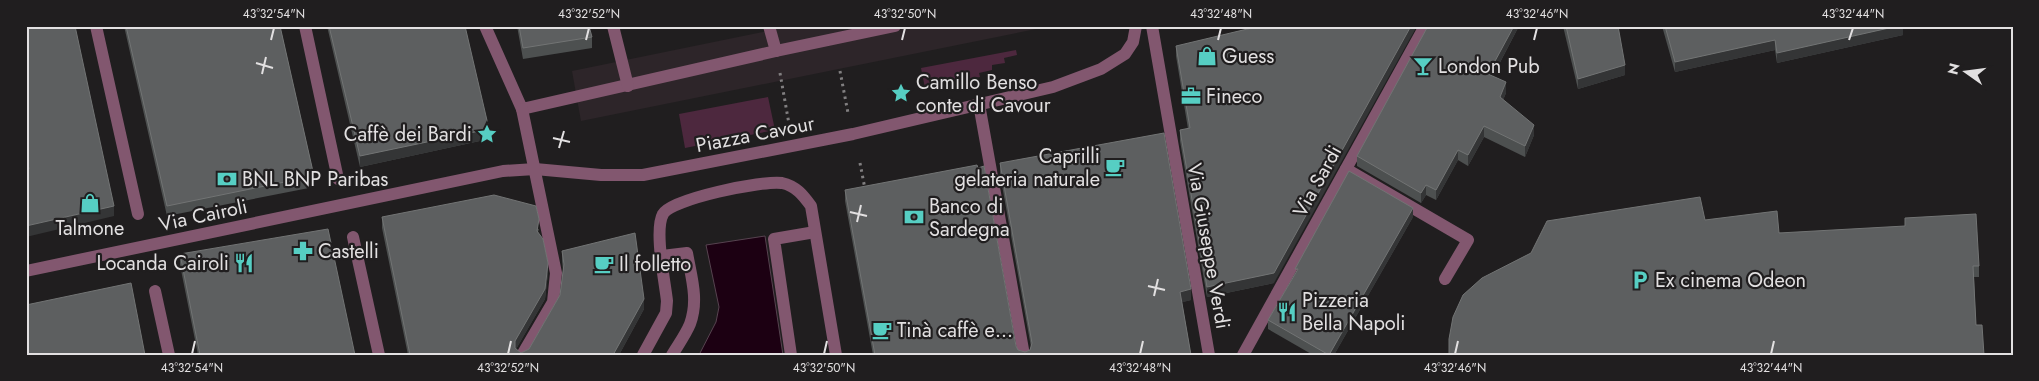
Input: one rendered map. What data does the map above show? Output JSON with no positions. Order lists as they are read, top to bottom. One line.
{"streets":{"street":["Piazza Cavour","Via Sardi","Via Cairoli","Via Giuseppe Verdi"]},"crossings":[["Piazza Cavour","Via Cairoli"]],"places":{"shop":["Guess","Talmone"],"bar":["London Pub"],"place":["Camillo Benso conte di Cavour","Caffè dei Bardi"],"office":["Fineco"],"cafe":["Caprilli gelateria naturale","Il folletto","Tinà caffè e…"],"bank":["BNL BNP Paribas","Banco di Sardegna"],"pharmacy":["Castelli"],"restaurant":["Locanda Cairoli","Pizzeria Bella Napoli"],"parking":["Ex cinema Odeon"]},"north":"left","coordinates":["43°32'54\"N","43°32'52\"N","43°32'50\"N","43°32'48\"N","43°32'46\"N","43°32'44\"N"]}
